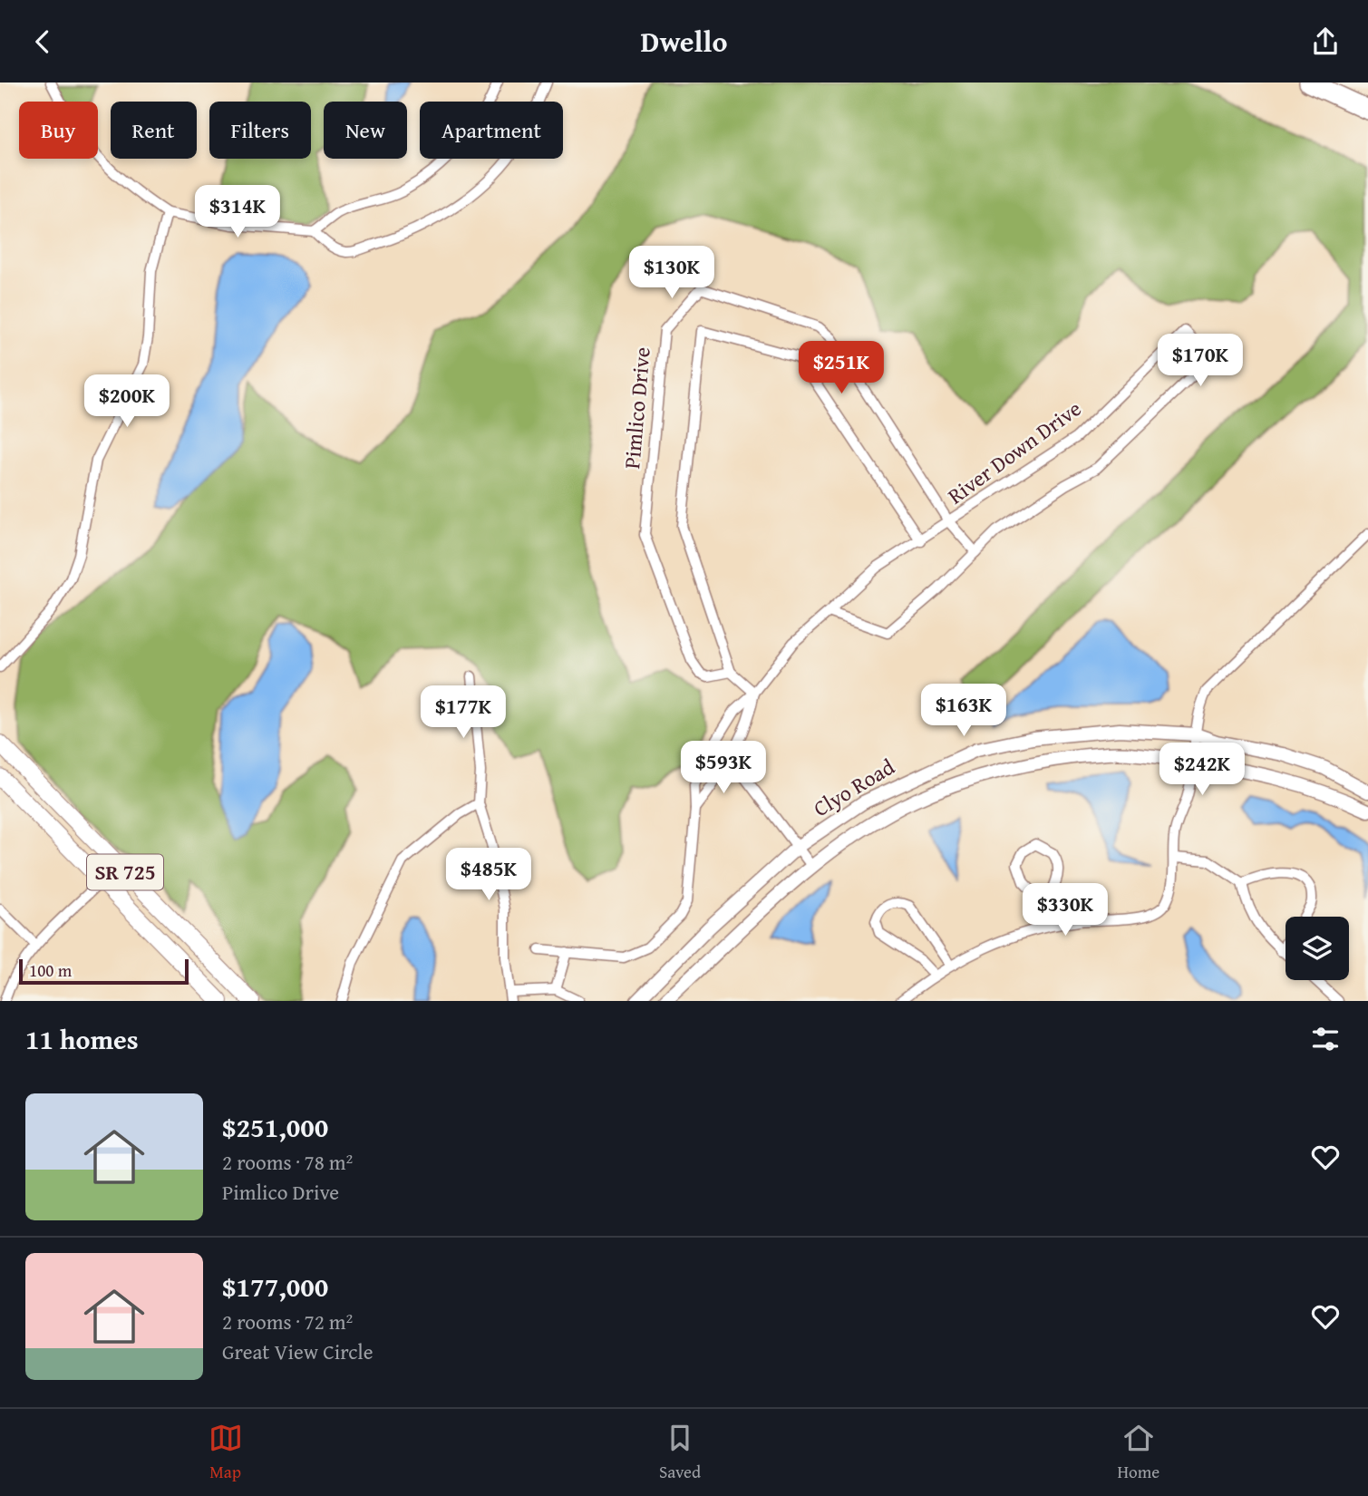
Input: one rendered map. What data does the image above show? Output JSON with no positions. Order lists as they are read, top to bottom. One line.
{"streets":{"main road":["SR 725"],"street":["Pimlico Drive","River Down Drive","Clyo Road"]},"crossings":[["Pimlico Drive","River Down Drive"]],"scale_bar":"100 m","page":{"header":"Dwello","chip":["Buy","Rent","Filters","New","Apartment"],"price":["$314K","$130K","$170K","$251K","$200K","$163K","$177K","$593K","$242K","$485K","$330K"],"scale":"100 m","heading":"11 homes","list":[{"name":"$251,000","note":"2 rooms · 78 m² · Pimlico Drive"},{"name":"$177,000","note":"2 rooms · 72 m² · Great View Circle"}],"tabs":["Map","Saved","Home"]}}
